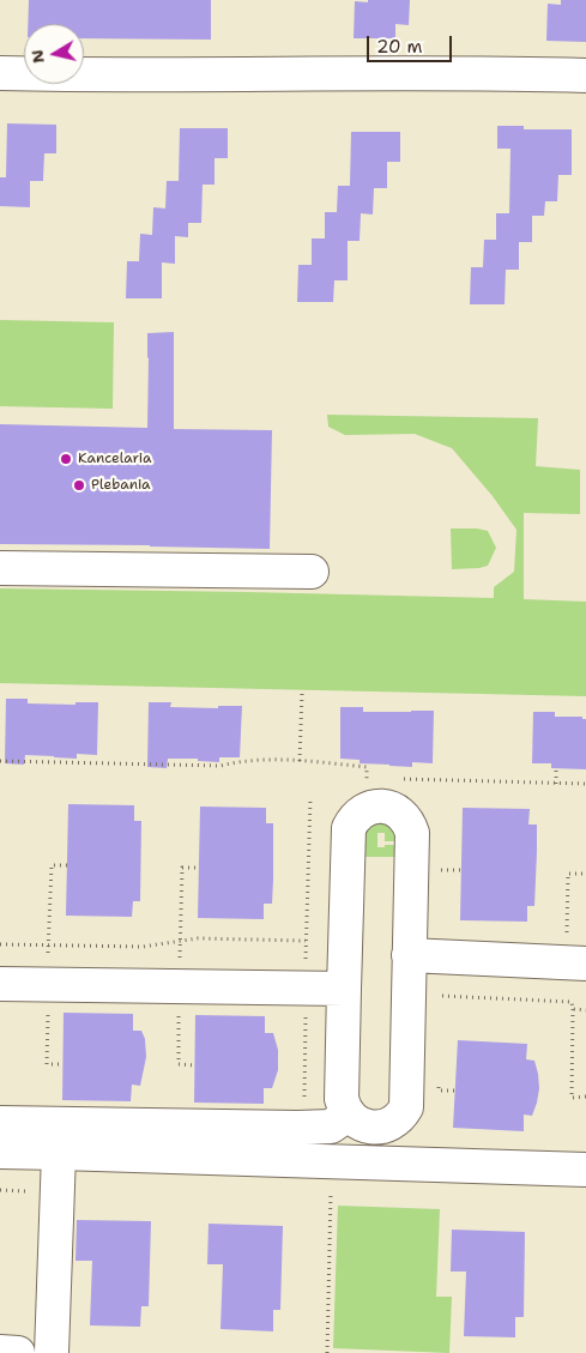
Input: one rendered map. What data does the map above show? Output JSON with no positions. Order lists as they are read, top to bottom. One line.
{"places":["Kancelaria","Plebania"],"scale_bar":"20 m","north":"left"}
